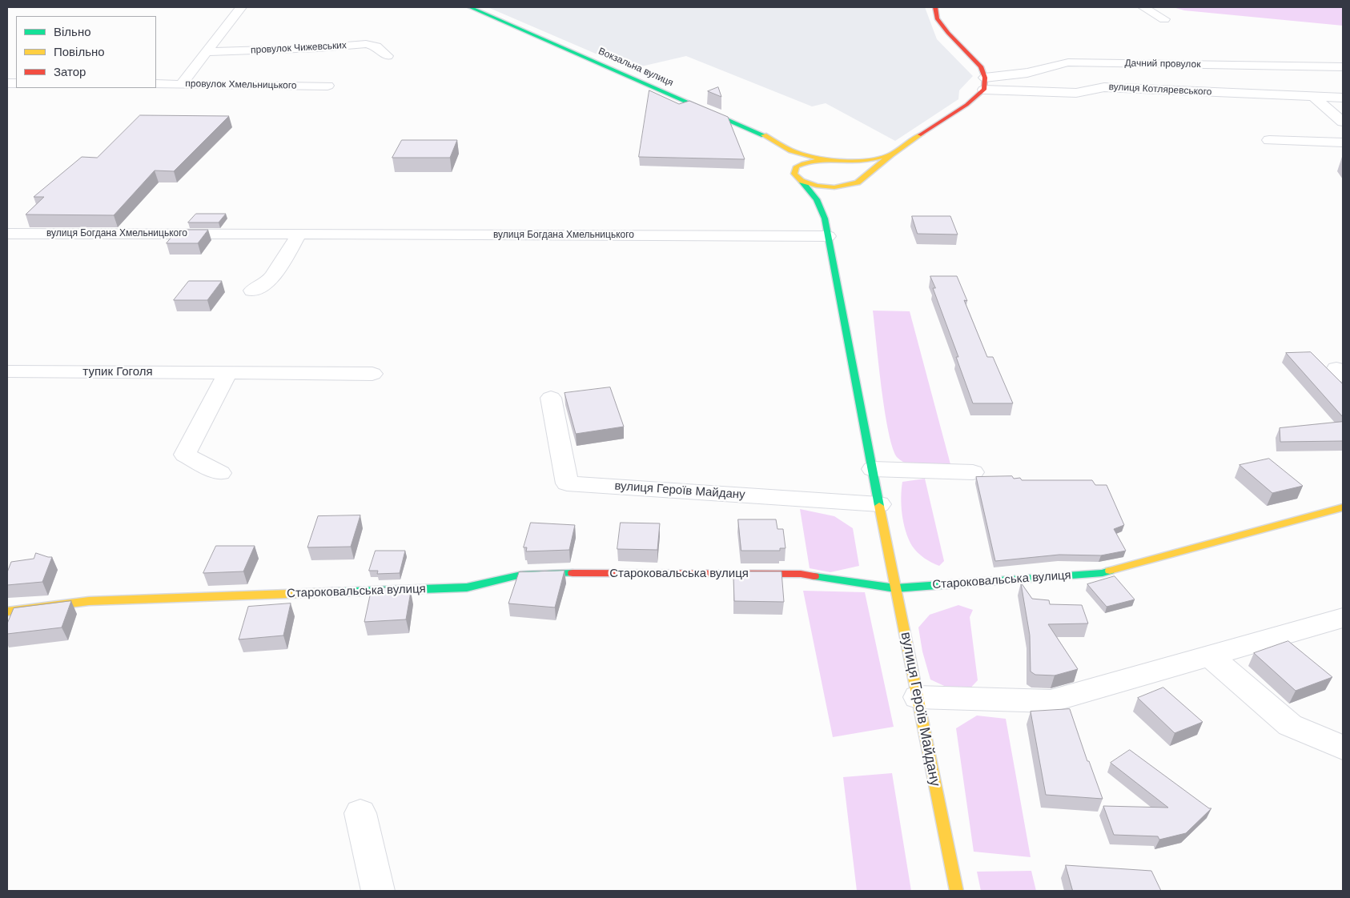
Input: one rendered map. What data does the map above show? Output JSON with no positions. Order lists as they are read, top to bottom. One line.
{"streets":{"street":["провулок Чижевських","Дачний провулок","Вокзальна вулиця","провулок Хмельницького","вулиця Котляревського","вулиця Богдана Хмельницького","тупик Гоголя","вулиця Героїв Майдану","Староковальська вулиця"]},"crossings":[["Дачний провулок","вулиця Котляревського"],["вулиця Богдана Хмельницького","вулиця Героїв Майдану"],["вулиця Героїв Майдану","Староковальська вулиця"]],"legend":["Вільно","Повільно","Затор"]}
